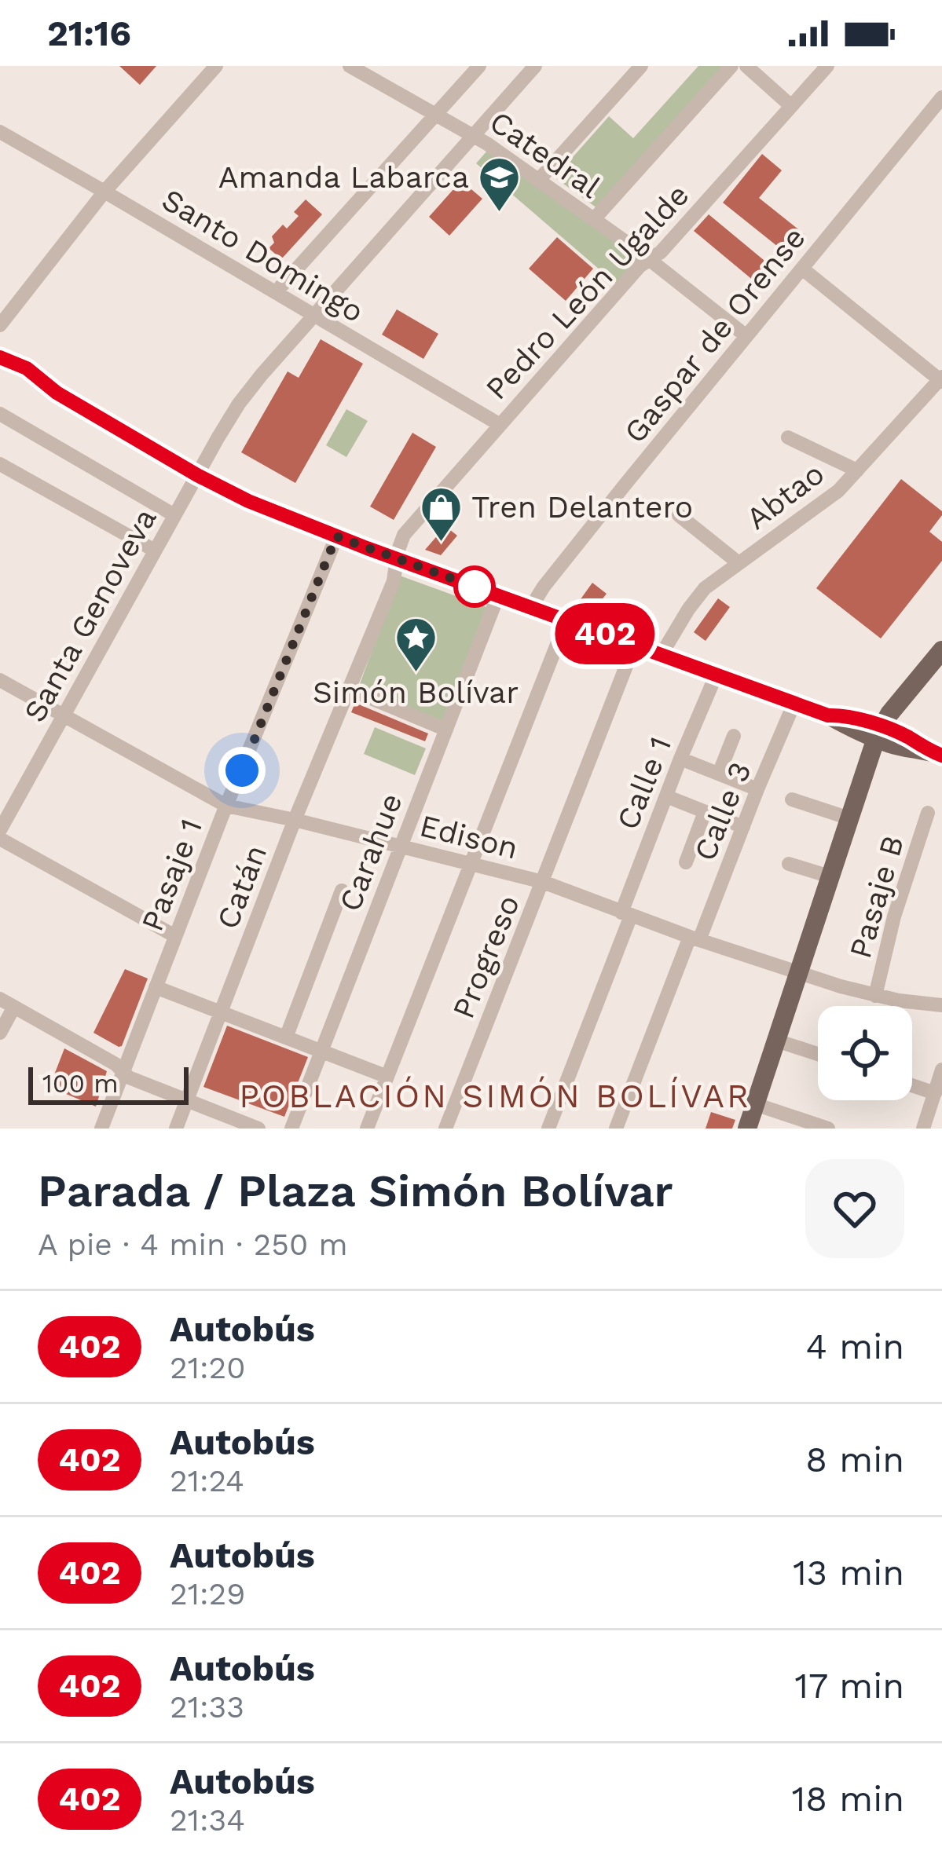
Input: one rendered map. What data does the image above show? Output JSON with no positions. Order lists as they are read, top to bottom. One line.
{"streets":{"street":["Catedral","Santo Domingo","Pedro León Ugalde","Gaspar de Orense","Abtao","Santa Genoveva","Calle 1","Calle 3","Edison","Carahue","Pasaje 1","Catán","Pasaje B","Progreso"]},"crossings":[["Catedral","Pedro León Ugalde"],["Catedral","Gaspar de Orense"],["Catedral","Santa Genoveva"],["Santo Domingo","Pedro León Ugalde"],["Santo Domingo","Santa Genoveva"],["Pedro León Ugalde","Catán"],["Santa Genoveva","Edison"],["Calle 1","Edison"],["Calle 3","Edison"],["Edison","Carahue"],["Edison","Pasaje 1"],["Edison","Catán"],["Edison","Pasaje B"],["Edison","Progreso"]],"districts":["POBLACIÓN SIMÓN BOLÍVAR"],"places":{"school or university":["Amanda Labarca"],"shop":["Tren Delantero"],"place":["Simón Bolívar"]},"lines":["bus line 402"],"scale_bar":"100 m","page":{"status":"21:16","on_map":"402","scale":"100 m","heading":["Parada / Plaza Simón Bolívar","A pie · 4 min · 250 m"],"list":[{"mark":"402","name":"Autobús","note":"21:20","value":"4 min"},{"mark":"402","name":"Autobús","note":"21:24","value":"8 min"},{"mark":"402","name":"Autobús","note":"21:29","value":"13 min"},{"mark":"402","name":"Autobús","note":"21:33","value":"17 min"},{"mark":"402","name":"Autobús","note":"21:34","value":"18 min"}]}}
